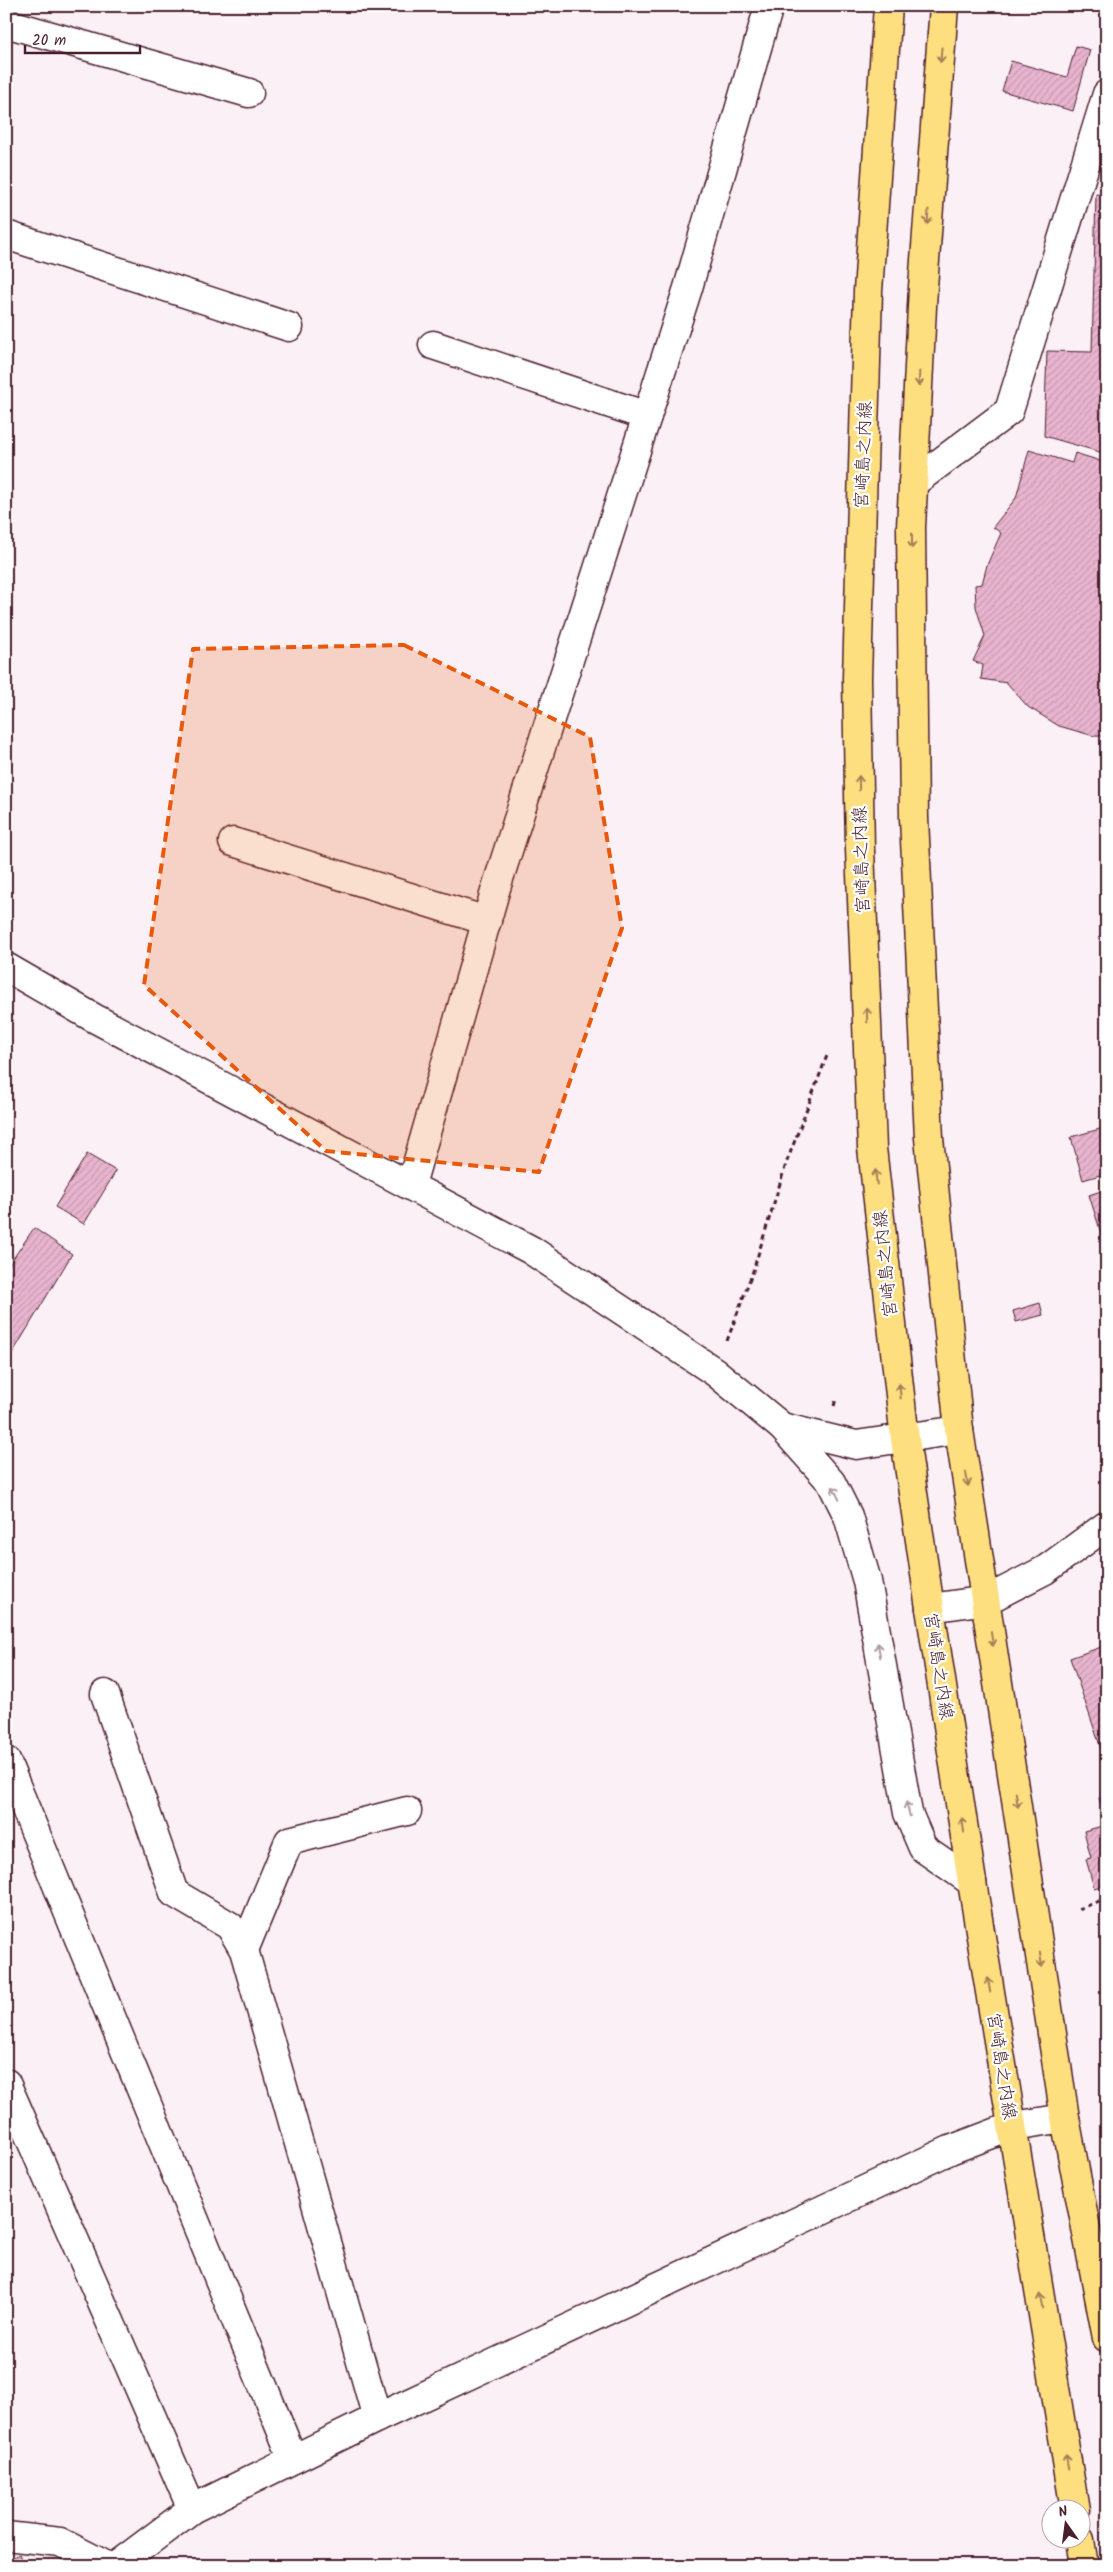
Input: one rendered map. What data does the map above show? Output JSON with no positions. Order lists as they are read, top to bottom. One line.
{"streets":{"main road":["宮崎島之内線"]},"scale_bar":"20 m","north":"top"}
